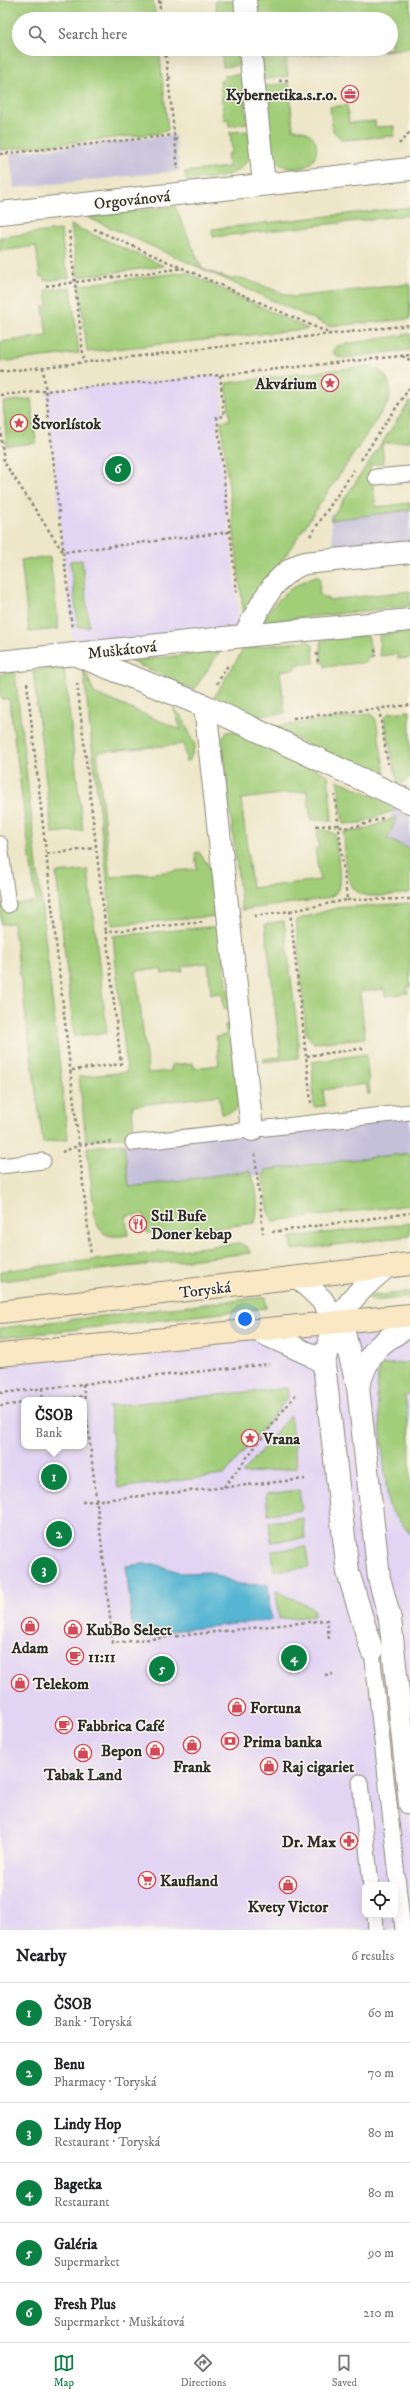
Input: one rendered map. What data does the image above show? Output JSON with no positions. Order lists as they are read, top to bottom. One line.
{"streets":{"street":["Orgovánová","Muškátová","Toryská"]},"places":{"office":["Kybernetika.s.r.o."],"place":["Akvárium","Štvorlístok","Vrana"],"restaurant":["Stil Bufe Doner kebap"],"shop":["Adam","KubBo Select","Telekom","Fortuna","Frank","Bepon","Tabak Land","Raj cigariet","Kvety Victor"],"cafe":["11:11","Fabbrica Café"],"bank":["Prima banka"],"pharmacy":["Dr. Max"],"supermarket":["Kaufland"]},"page":{"search":"Search here","pins":["6","1","2","3","4","5"],"popup":["ČSOB","Bank"],"heading":["Nearby","6 results"],"list":[{"mark":"1","name":"ČSOB","note":"Bank · Toryská","value":"60 m"},{"mark":"2","name":"Benu","note":"Pharmacy · Toryská","value":"70 m"},{"mark":"3","name":"Lindy Hop","note":"Restaurant · Toryská","value":"80 m"},{"mark":"4","name":"Bagetka","note":"Restaurant","value":"80 m"},{"mark":"5","name":"Galéria","note":"Supermarket","value":"90 m"},{"mark":"6","name":"Fresh Plus","note":"Supermarket · Muškátová","value":"210 m"}],"nav":["Map","Directions","Saved"]}}
